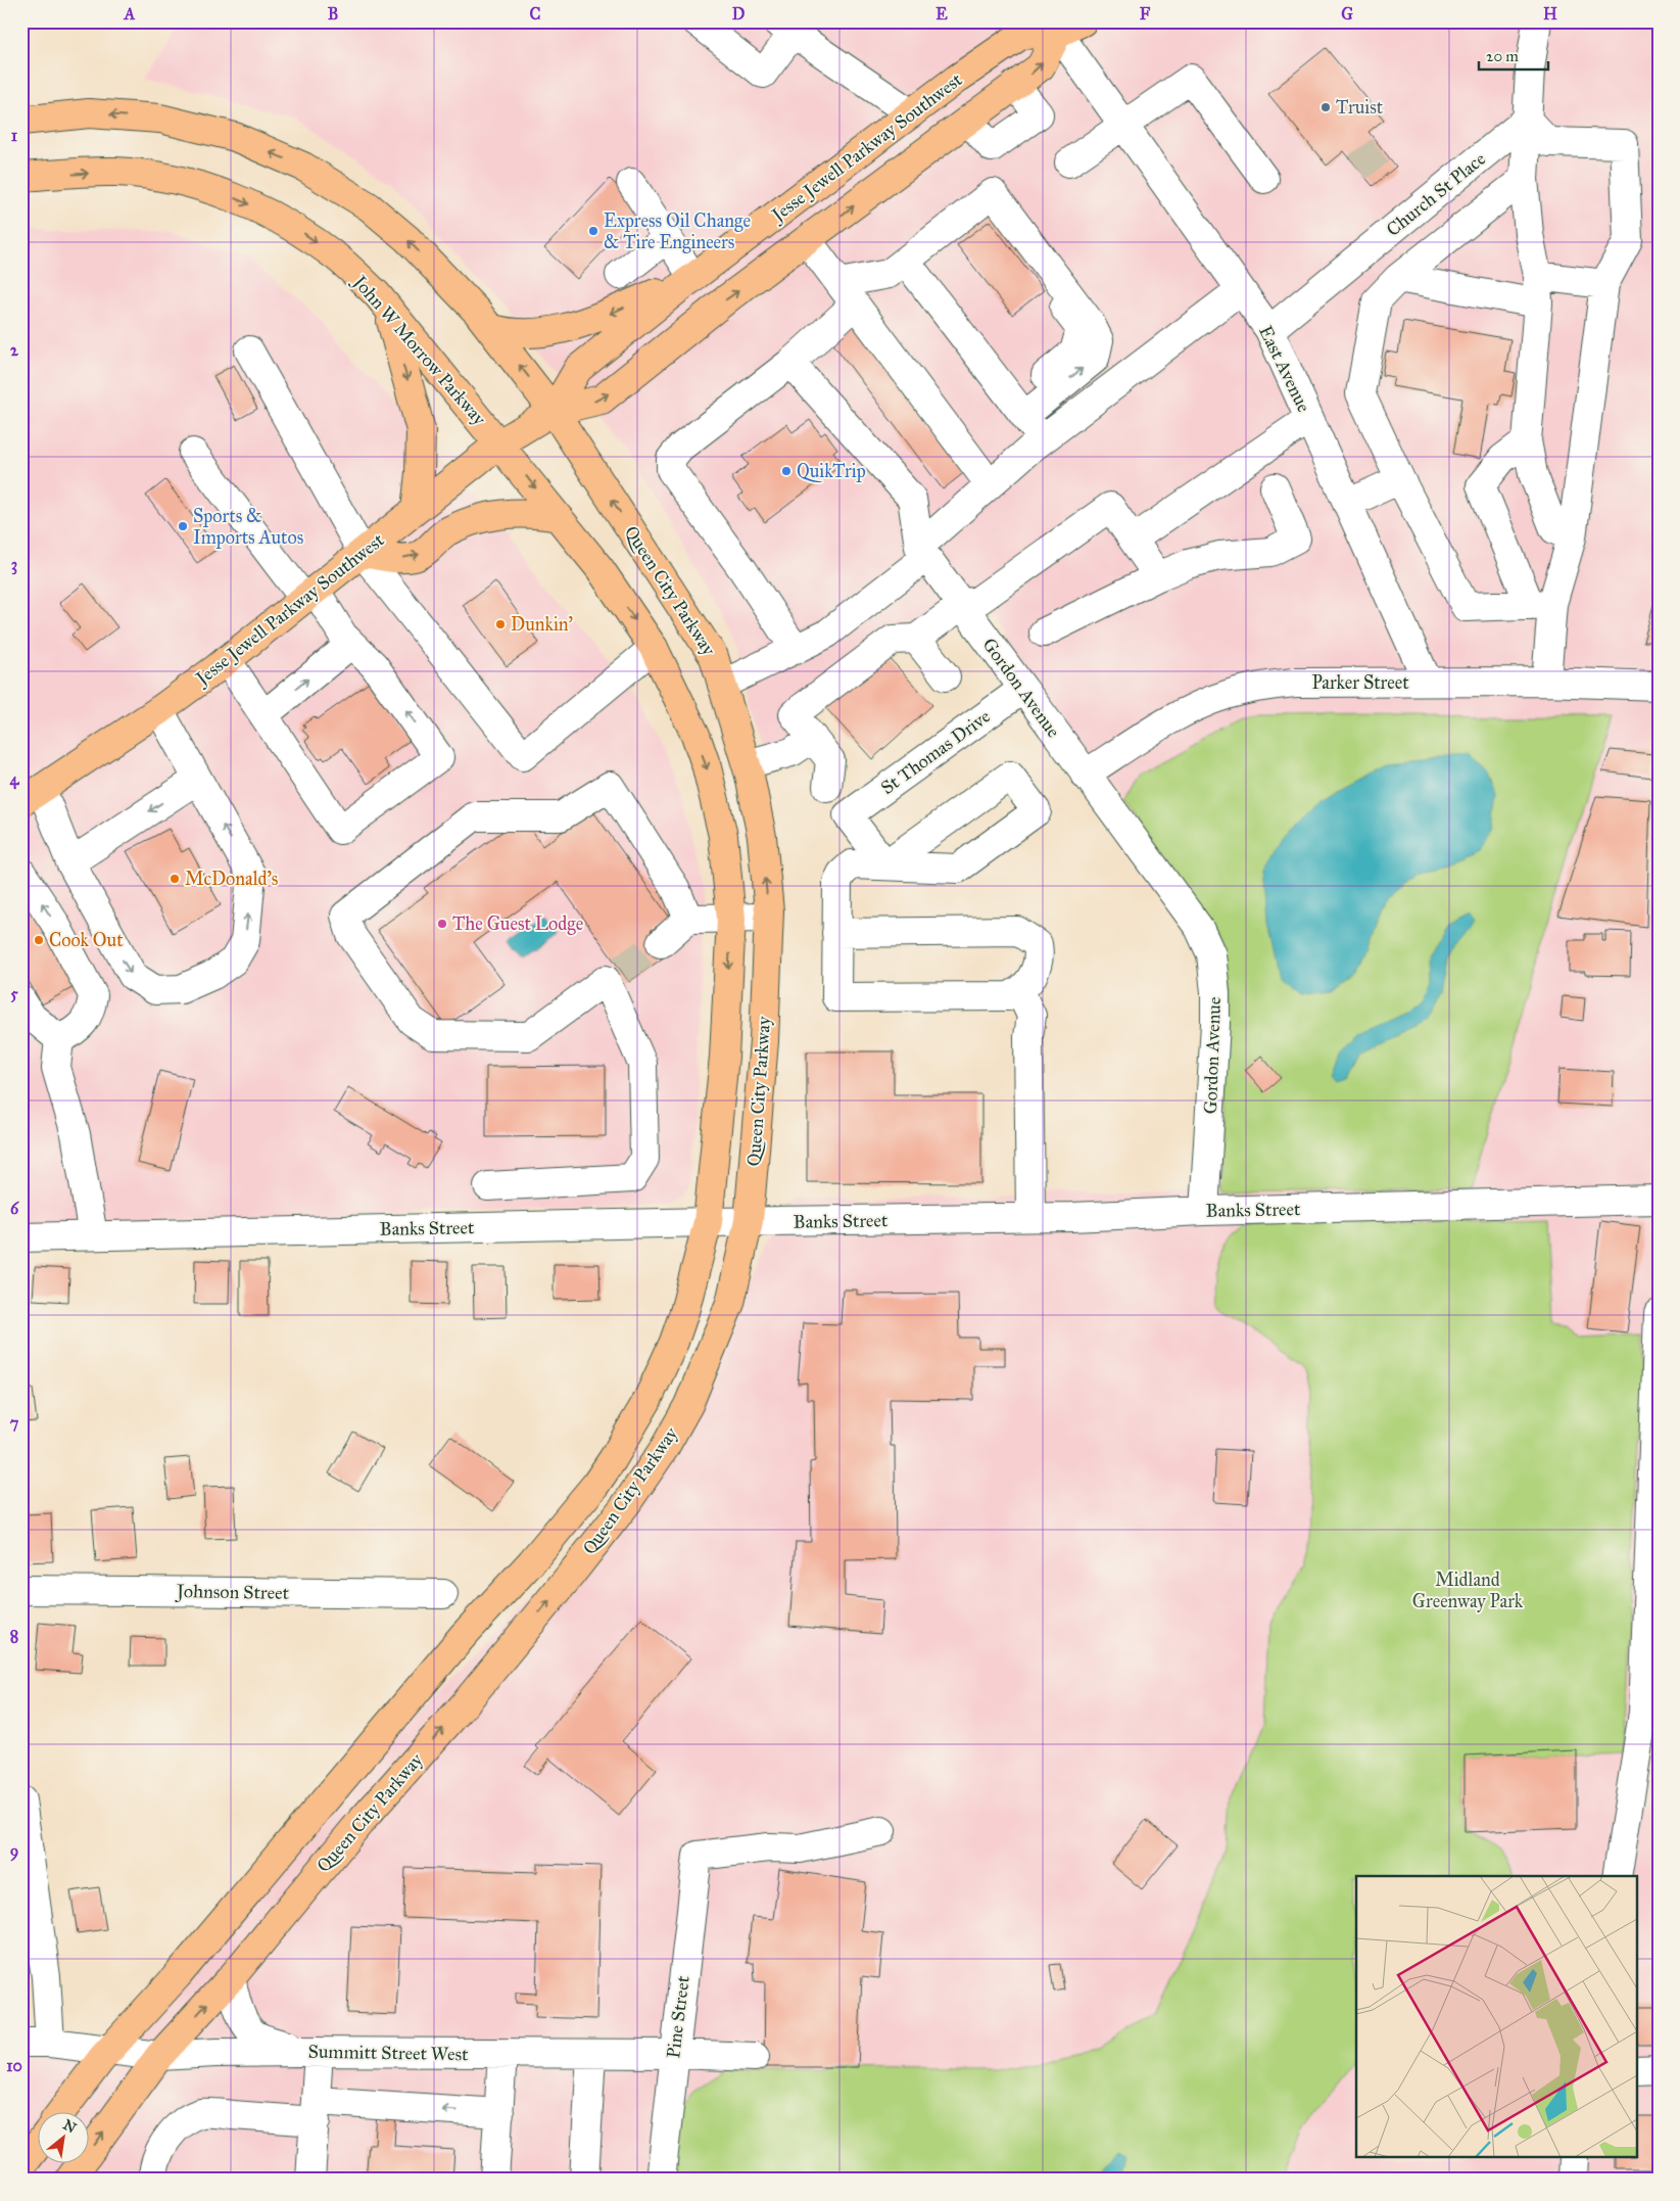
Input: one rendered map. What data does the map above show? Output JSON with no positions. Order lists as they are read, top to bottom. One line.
{"streets":{"main road":["Jesse Jewell Parkway Southwest","John W Morrow Parkway","Queen City Parkway"],"street":["Church St Place","East Avenue","Parker Street","Gordon Avenue","St Thomas Drive","Banks Street","Johnson Street","Pine Street","Summitt Street West"]},"crossings":[["Jesse Jewell Parkway Southwest","John W Morrow Parkway"],["Jesse Jewell Parkway Southwest","East Avenue"],["Jesse Jewell Parkway Southwest","Queen City Parkway"],["Church St Place","East Avenue"],["John W Morrow Parkway","Queen City Parkway"],["East Avenue","Parker Street"],["Queen City Parkway","Banks Street"],["Queen City Parkway","Summitt Street West"],["Parker Street","Gordon Avenue"],["Gordon Avenue","St Thomas Drive"],["Gordon Avenue","Banks Street"],["Pine Street","Summitt Street West"]],"parks":["Midland Greenway Park"],"places":["Truist","Express Oil Change & Tire Engineers","QuikTrip","Sports & Imports Autos","Dunkin'","McDonald's","The Guest Lodge","Cook Out"],"scale_bar":"20 m","north":"top right","grid":{"columns":["A","B","C","D","E","F","G","H"],"rows":["1","2","3","4","5","6","7","8","9","10"]}}
